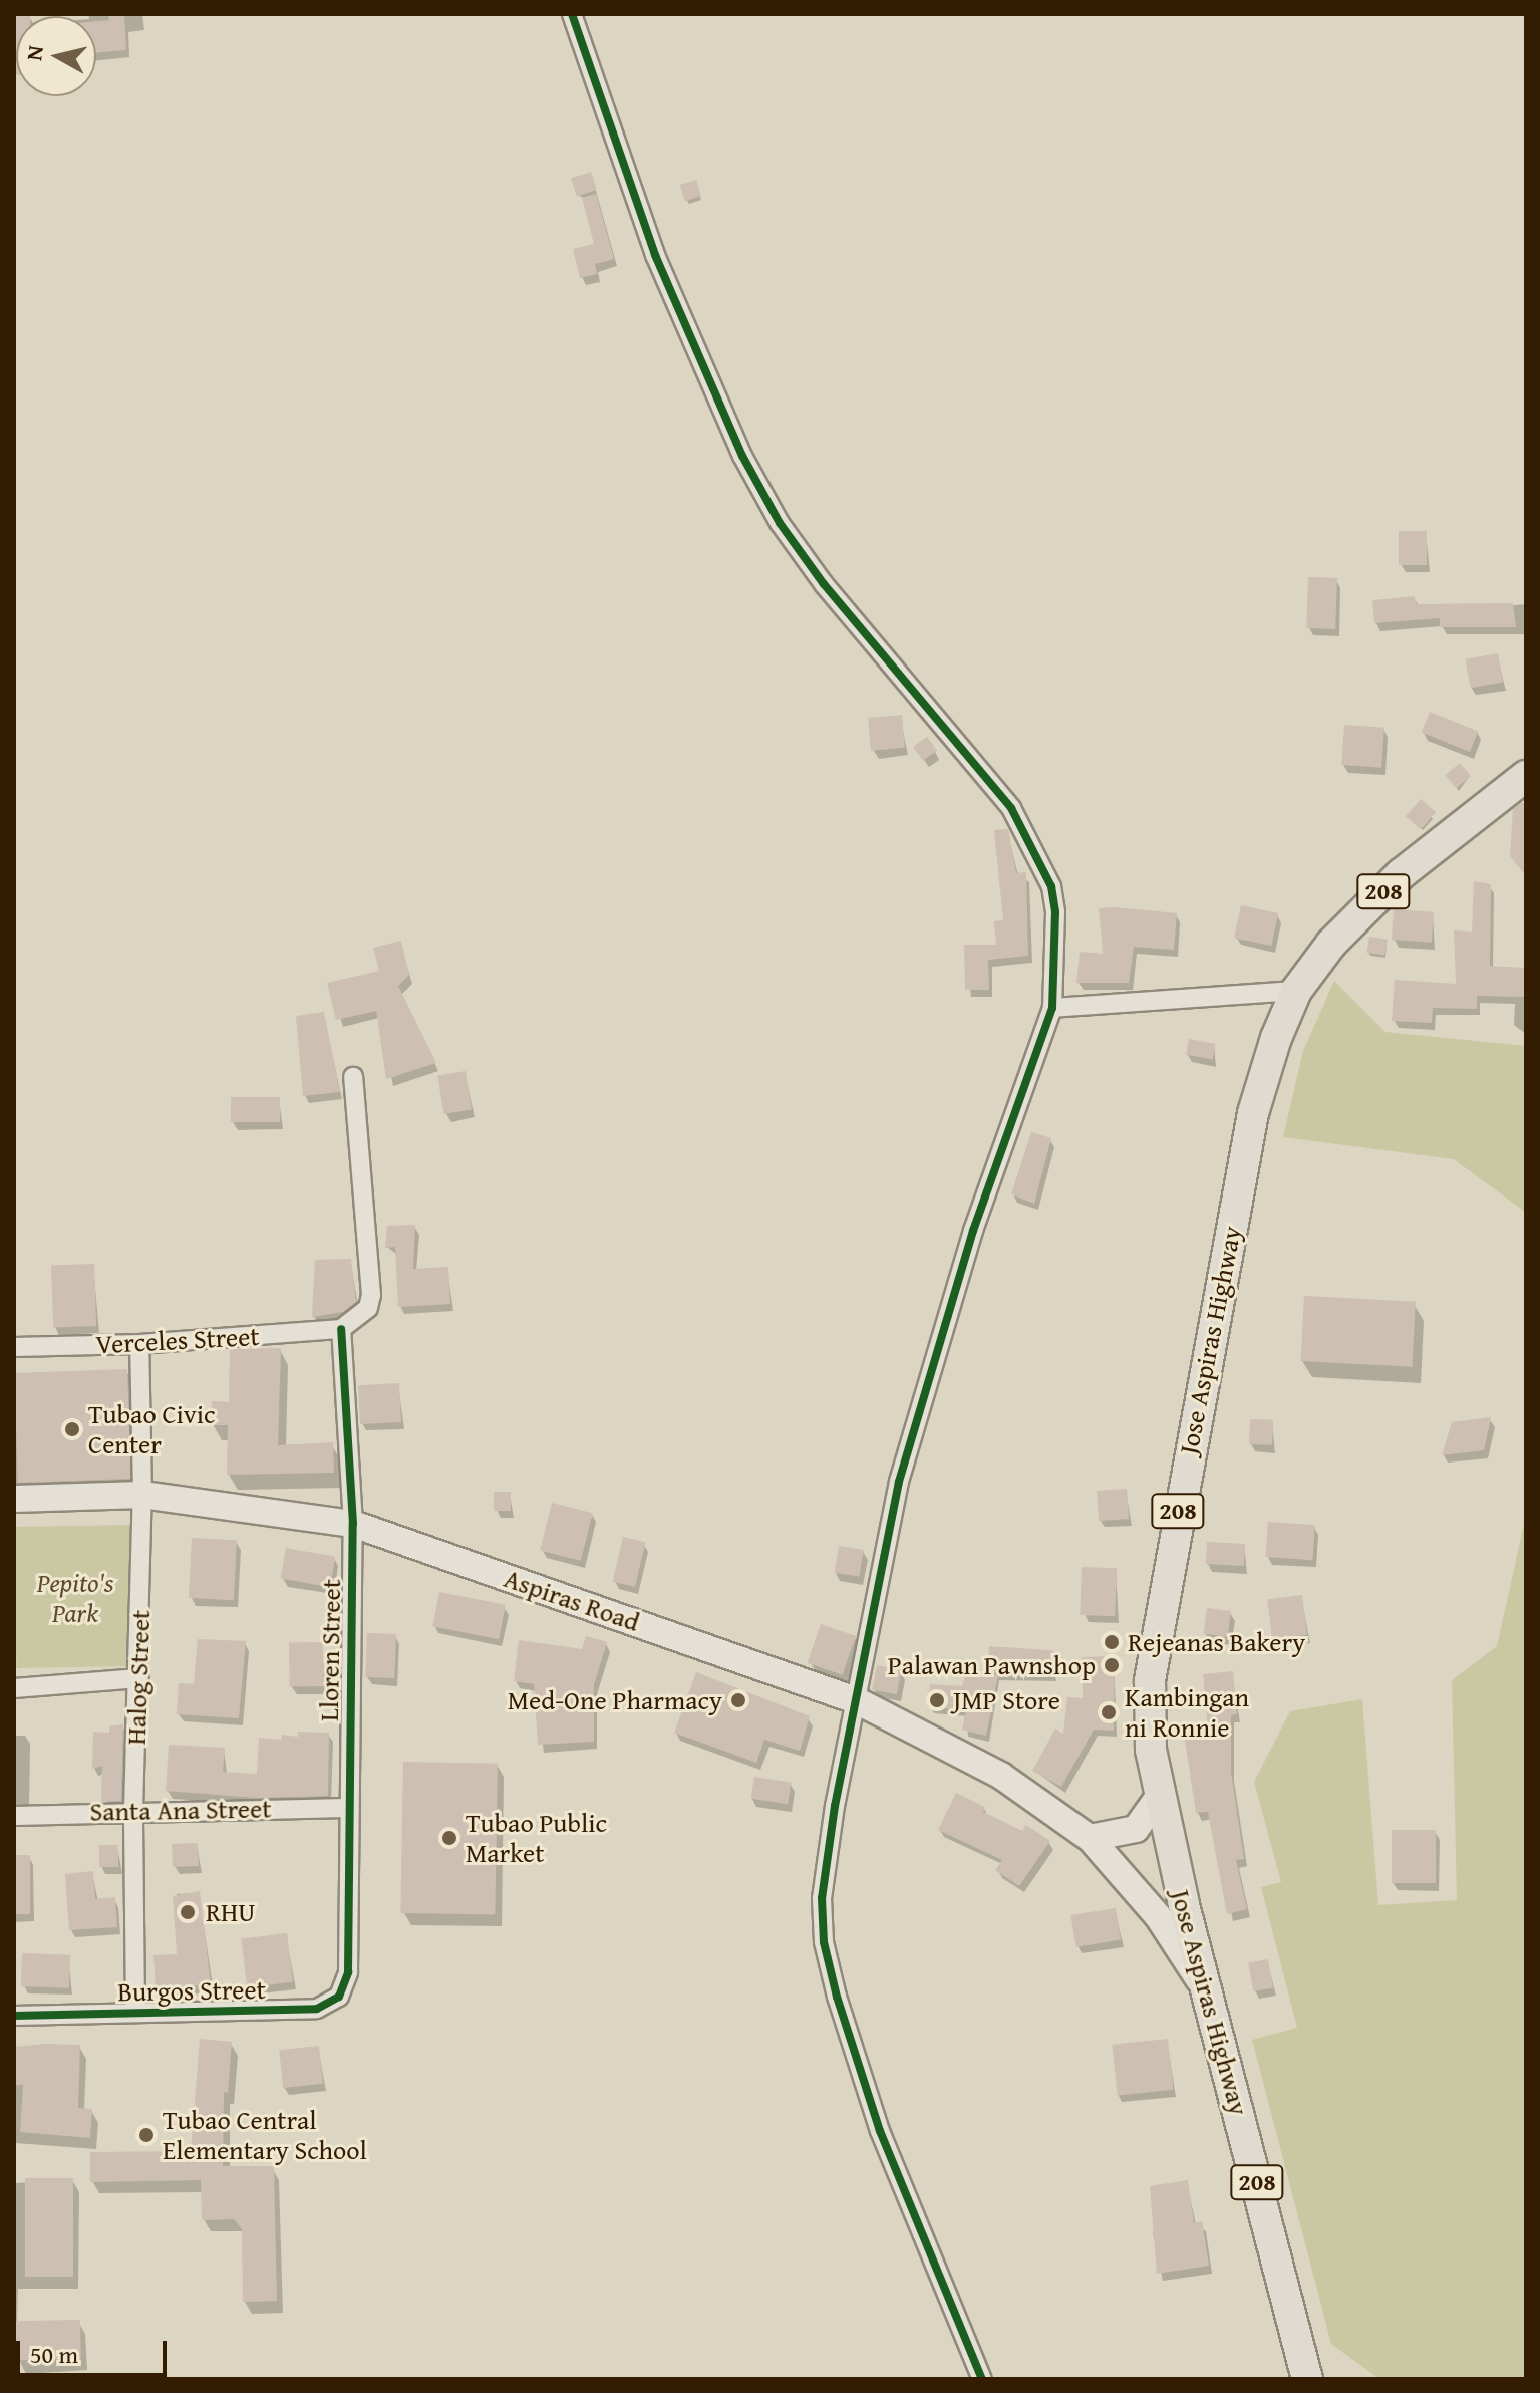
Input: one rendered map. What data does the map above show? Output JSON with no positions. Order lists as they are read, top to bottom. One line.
{"streets":{"main road":["208","Jose Aspiras Highway","Aspiras Road"],"street":["Verceles Street","Lloren Street","Halog Street","Santa Ana Street","Burgos Street"]},"crossings":[["Verceles Street","Lloren Street"],["Verceles Street","Halog Street"],["Jose Aspiras Highway","Aspiras Road"],["Aspiras Road","Lloren Street"],["Aspiras Road","Halog Street"],["Lloren Street","Santa Ana Street"],["Lloren Street","Burgos Street"],["Halog Street","Santa Ana Street"],["Halog Street","Burgos Street"]],"parks":["Pepito's Park"],"places":["Tubao Civic Center","Rejeanas Bakery","Palawan Pawnshop","Med-One Pharmacy","JMP Store","Kambingan ni Ronnie","Tubao Public Market","RHU","Tubao Central Elementary School"],"scale_bar":"50 m","north":"left"}
